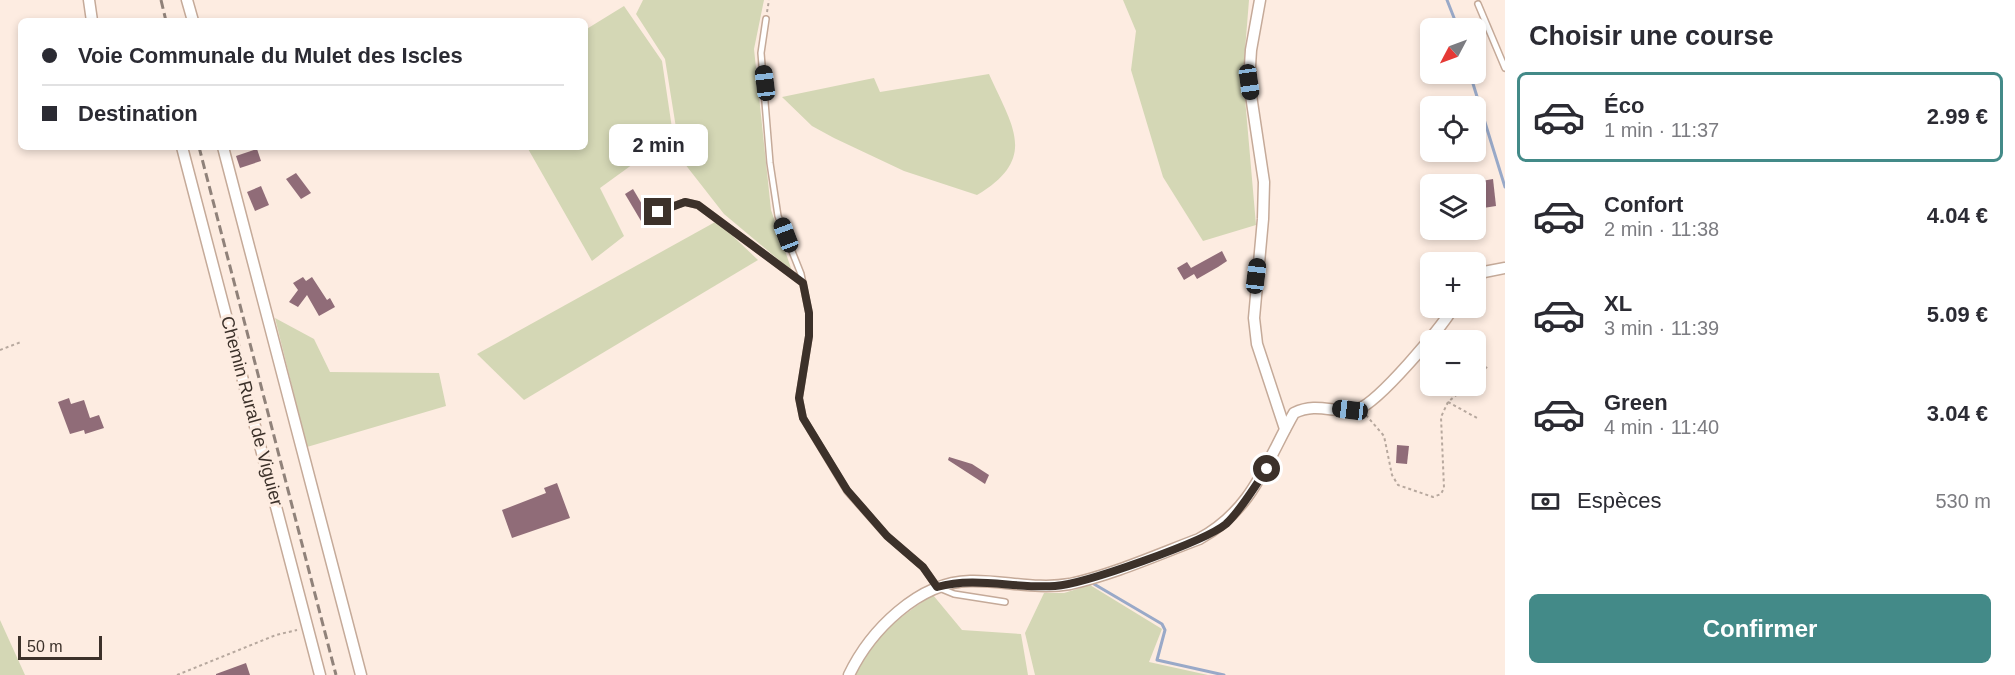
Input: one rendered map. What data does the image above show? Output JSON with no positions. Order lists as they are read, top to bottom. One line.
{"streets":{"street":["Chemin Rural de Viguier"]},"scale_bar":"50 m","north":"bottom left","page":{"heading":"Choisir une course","map_buttons":["+","−"],"banner":["Voie Communale du Mulet des Iscles","Destination"],"list":[{"name":"Éco","note":"1 min · 11:37","value":"2.99 €"},{"name":"Confort","note":"2 min · 11:38","value":"4.04 €"},{"name":"XL","note":"3 min · 11:39","value":"5.09 €"},{"name":"Green","note":"4 min · 11:40","value":"3.04 €"}],"bubble":"2 min","pay":["Espèces","530 m"],"buttons":"Confirmer","scale":"50 m"}}
